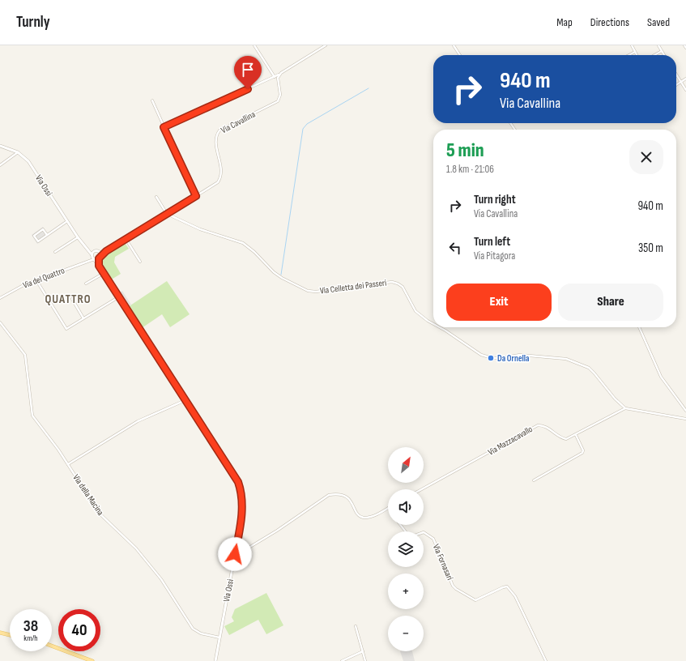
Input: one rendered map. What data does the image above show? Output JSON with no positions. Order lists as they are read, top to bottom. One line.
{"streets":{"street":["Via Cavallina","Via Ossi","Via del Quattro","Via Celletta dei Passeri","Via Mazzacavallo","Via della Macina","Via Fornasari"]},"crossings":[["Via Cavallina","Via Ossi"],["Via Cavallina","Via Celletta dei Passeri"],["Via Ossi","Via del Quattro"],["Via Ossi","Via della Macina"],["Via Celletta dei Passeri","Via Mazzacavallo"]],"districts":["QUATTRO"],"places":["Da Ornella"],"north":"top right","page":{"header":"Turnly","nav":["Map","Directions","Saved"],"turn":["940 m","Via Cavallina"],"heading":["5 min","1.8 km · 21:06"],"list":[{"name":"Turn right","note":"Via Cavallina","value":"940 m"},{"name":"Turn left","note":"Via Pitagora","value":"350 m"}],"buttons":["Exit","Share"],"map_buttons":["+","−"],"speed":"38 km/h","limit":"40"}}
